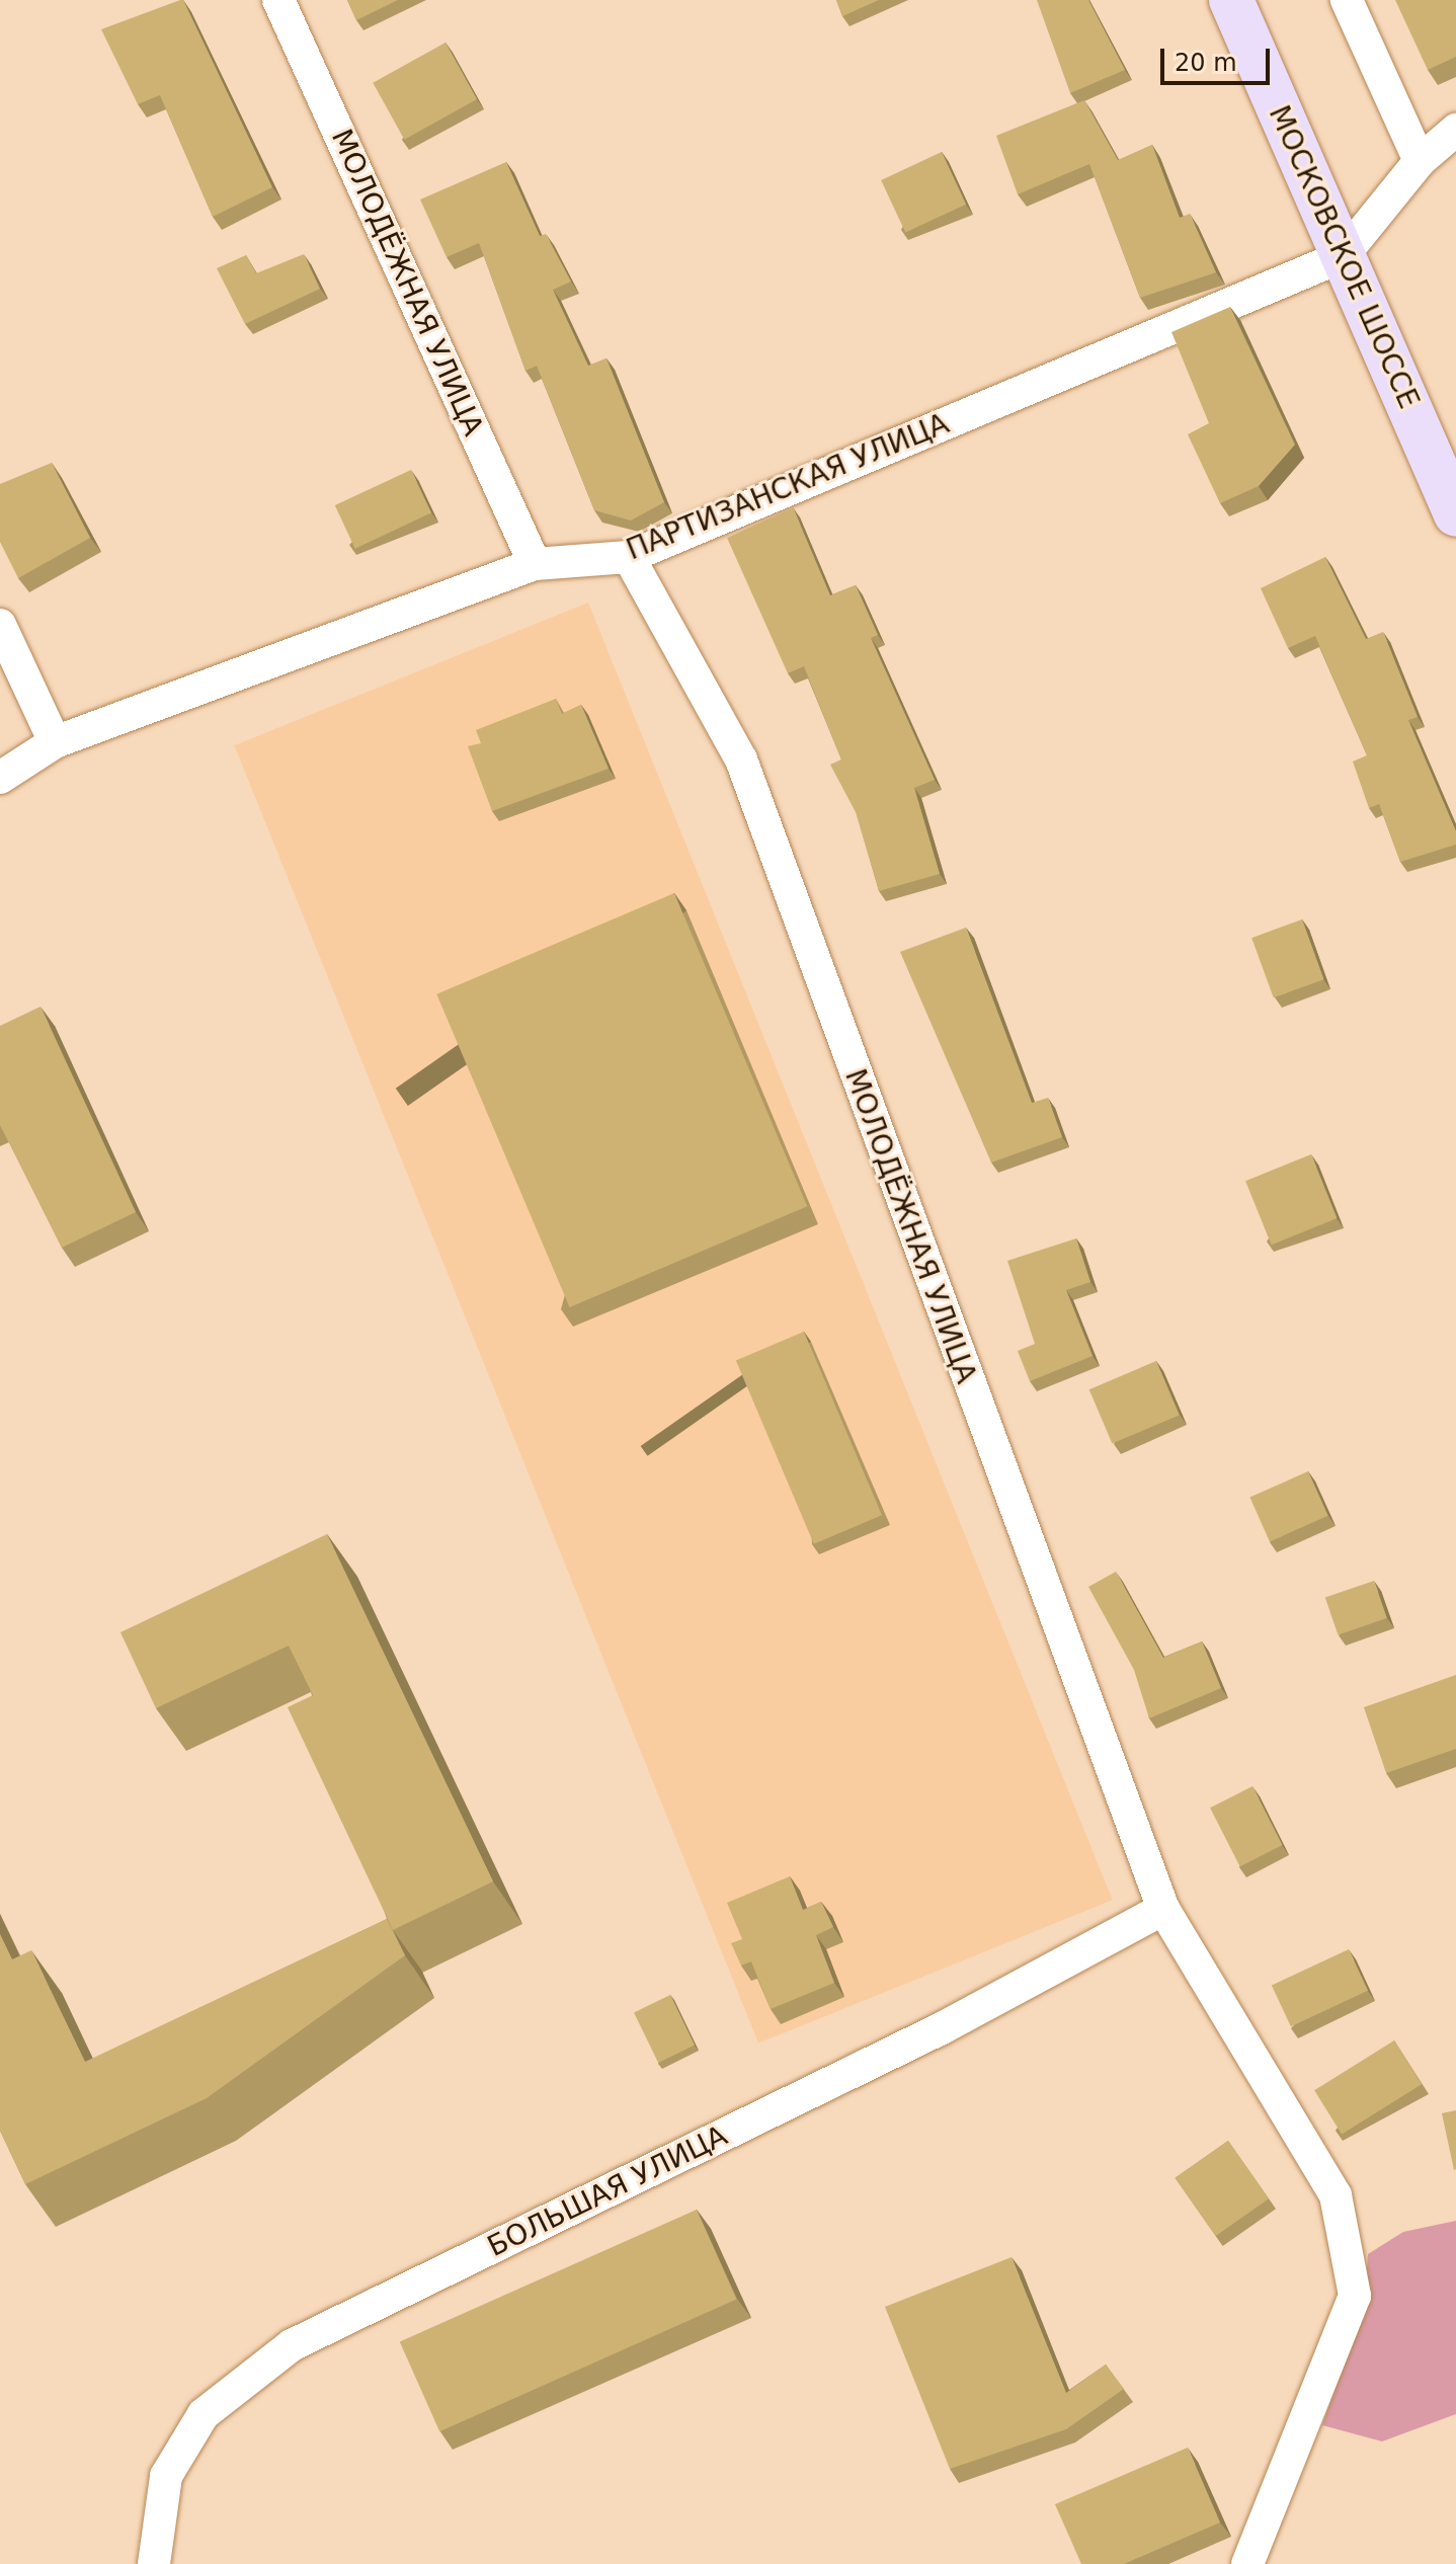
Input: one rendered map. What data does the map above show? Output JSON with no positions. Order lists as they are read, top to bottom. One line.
{"streets":{"main road":["МОСКОВСКОЕ ШОССЕ"],"street":["МОЛОДЁЖНАЯ УЛИЦА","ПАРТИЗАНСКАЯ УЛИЦА","БОЛЬШАЯ УЛИЦА"]},"crossings":[["МОСКОВСКОЕ ШОССЕ","ПАРТИЗАНСКАЯ УЛИЦА"],["МОЛОДЁЖНАЯ УЛИЦА","ПАРТИЗАНСКАЯ УЛИЦА"],["МОЛОДЁЖНАЯ УЛИЦА","БОЛЬШАЯ УЛИЦА"]],"scale_bar":"20 m"}
